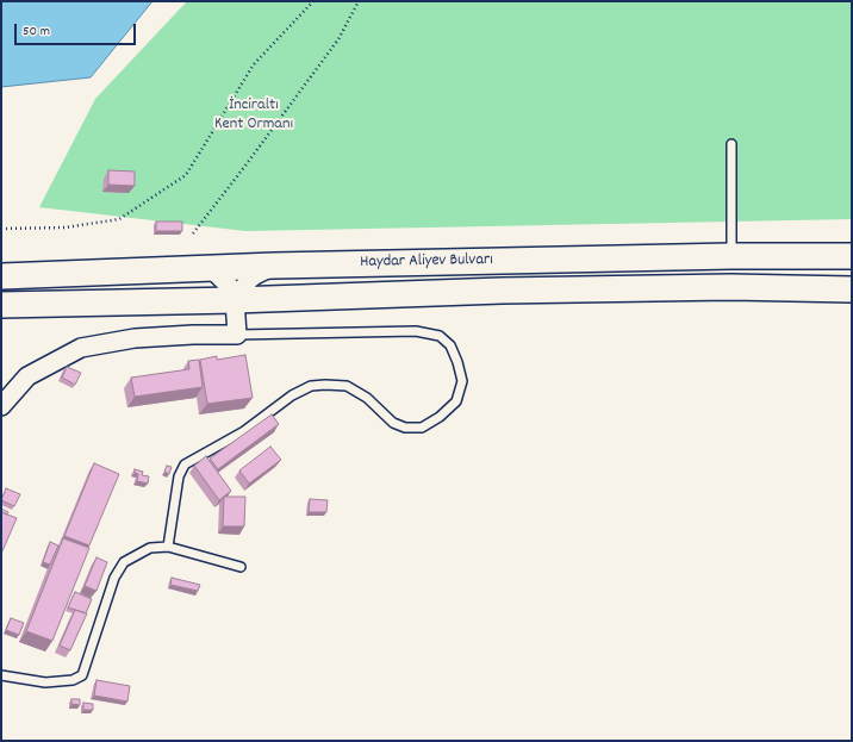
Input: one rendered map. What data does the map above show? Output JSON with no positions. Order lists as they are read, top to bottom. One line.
{"streets":{"main road":["Haydar Aliyev Bulvarı"]},"parks":["İnciraltı Kent Ormanı"],"scale_bar":"50 m"}
